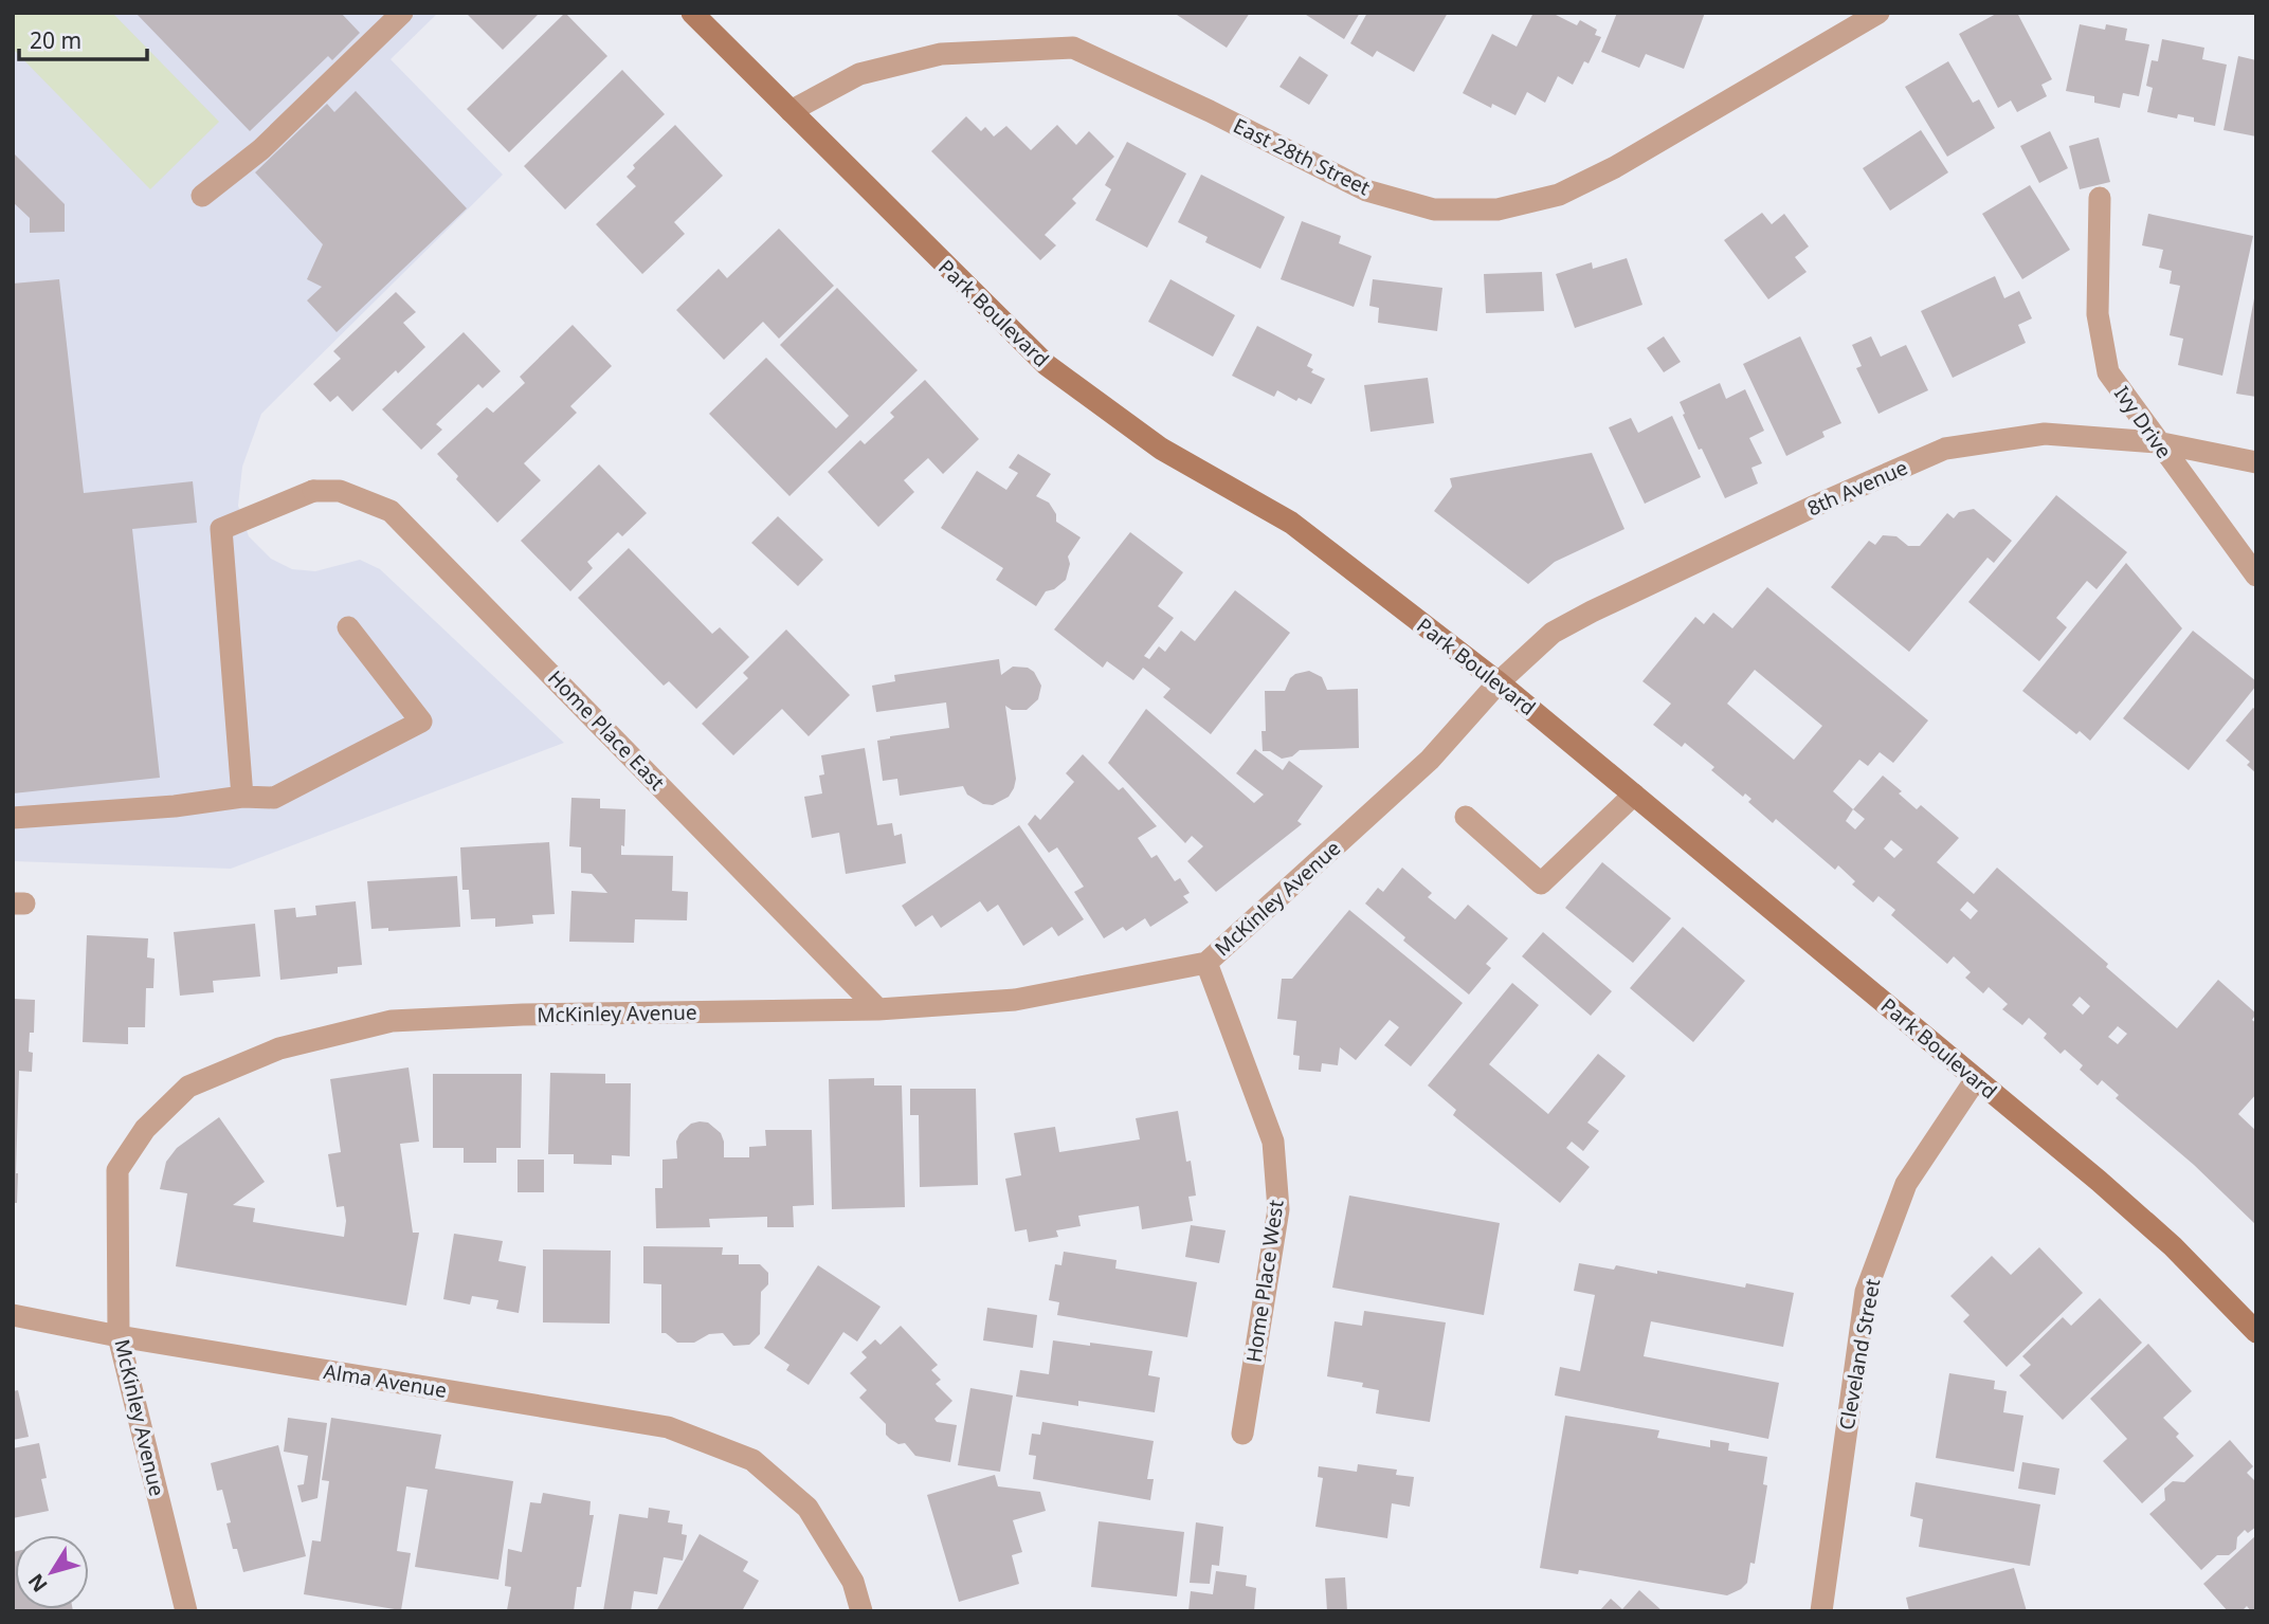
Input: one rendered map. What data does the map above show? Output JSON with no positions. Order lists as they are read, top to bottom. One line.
{"streets":{"main road":["Park Boulevard"],"street":["East 28th Street","Ivy Drive","8th Avenue","Home Place East","McKinley Avenue","Home Place West","Cleveland Street","Alma Avenue"]},"crossings":[["East 28th Street","Park Boulevard"],["Park Boulevard","8th Avenue"],["Park Boulevard","McKinley Avenue"],["Park Boulevard","Cleveland Street"],["Ivy Drive","8th Avenue"],["8th Avenue","McKinley Avenue"],["Home Place East","McKinley Avenue"],["McKinley Avenue","Home Place West"],["McKinley Avenue","Alma Avenue"]],"scale_bar":"20 m","north":"bottom left"}
